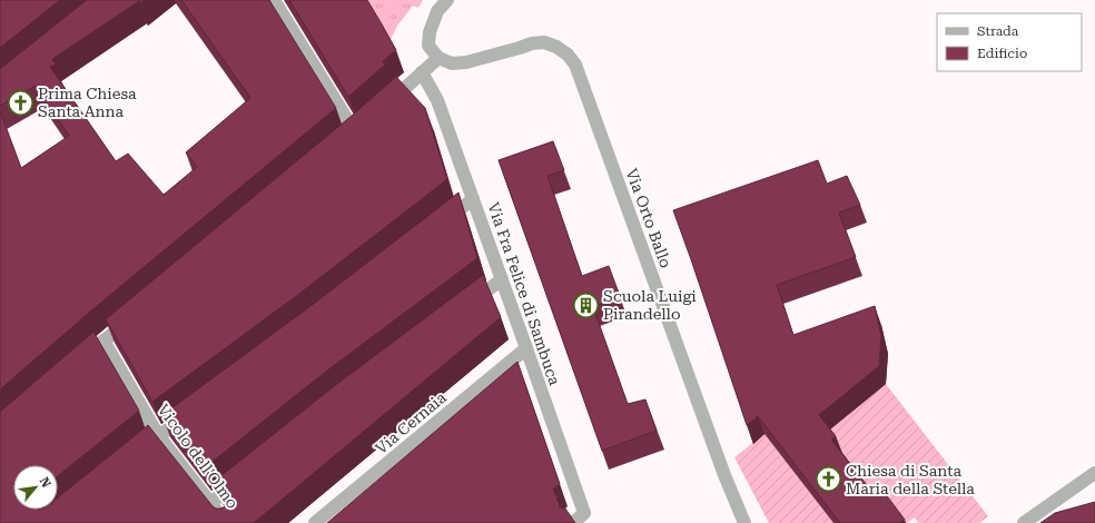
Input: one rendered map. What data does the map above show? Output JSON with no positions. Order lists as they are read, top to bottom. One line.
{"streets":{"street":["Via Orto Ballo","Via Fra Felice di Sambuca","Via Cernaia","Vicolo dell'Olmo"]},"crossings":[["Via Fra Felice di Sambuca","Via Cernaia"]],"places":{"church":["Prima Chiesa Santa Anna","Chiesa di Santa Maria della Stella"],"building":["Scuola Luigi Pirandello"]},"legend":["Strada","Edificio"],"north":"top right"}
